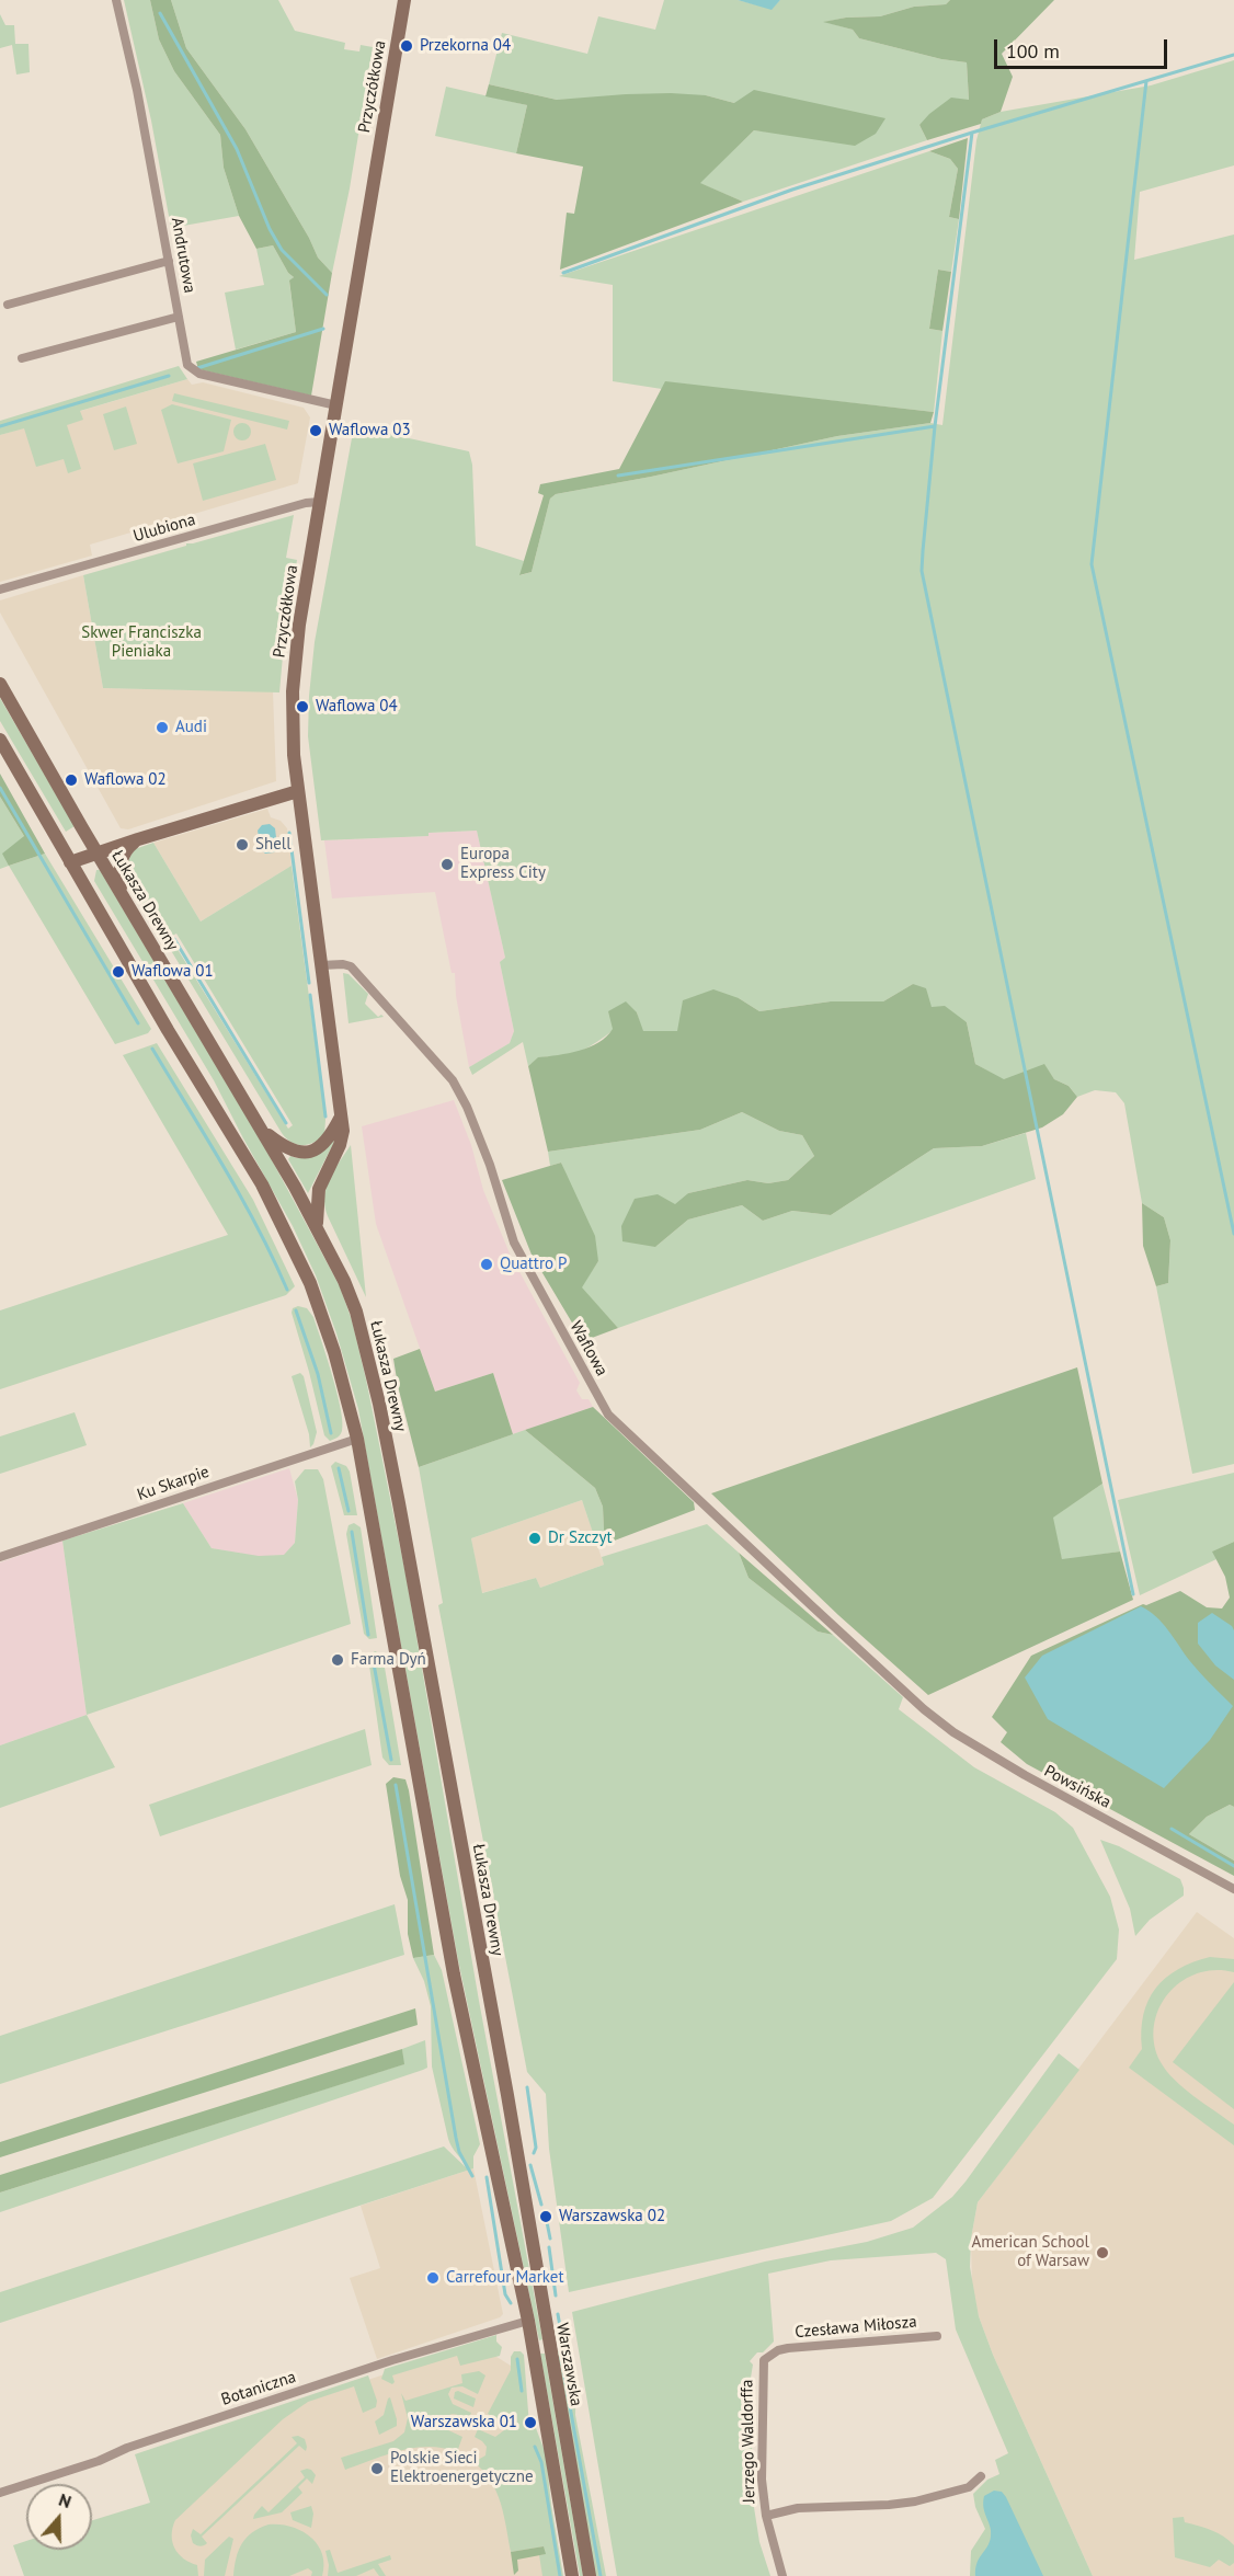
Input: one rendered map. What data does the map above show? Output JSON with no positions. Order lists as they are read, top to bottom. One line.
{"streets":{"main road":["Przyczółkowa","Łukasza Drewny","Warszawska"],"street":["Andrutowa","Ulubiona","Waflowa","Ku Skarpie","Powsińska","Czesława Miłosza","Botaniczna","Jerzego Waldorffa"]},"crossings":[["Przyczółkowa","Andrutowa"],["Przyczółkowa","Ulubiona"],["Przyczółkowa","Łukasza Drewny"],["Przyczółkowa","Waflowa"],["Łukasza Drewny","Warszawska"],["Waflowa","Powsińska"],["Ku Skarpie","Warszawska"],["Czesława Miłosza","Jerzego Waldorffa"],["Warszawska","Botaniczna"]],"parks":["Skwer Franciszka Pieniaka"],"places":["Przekorna 04","Waflowa 03","Waflowa 04","Audi","Waflowa 02","Shell","Europa Express City","Waflowa 01","Quattro P","Dr Szczyt","Farma Dyń","Warszawska 02","American School of Warsaw","Carrefour Market","Warszawska 01","Polskie Sieci Elektroenergetyczne"],"scale_bar":"100 m","north":"top"}
